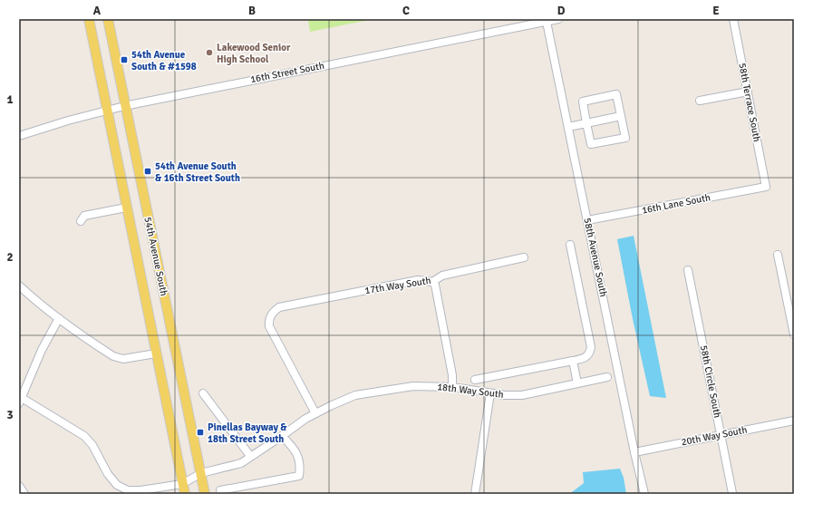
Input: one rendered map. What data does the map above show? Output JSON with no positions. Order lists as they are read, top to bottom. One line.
{"streets":{"main road":["54th Avenue South"],"street":["16th Street South","58th Terrace South","16th Lane South","58th Avenue South","17th Way South","58th Circle South","18th Way South","20th Way South"]},"crossings":[["16th Street South","54th Avenue South"],["16th Street South","58th Avenue South"],["58th Terrace South","16th Lane South"],["16th Lane South","58th Avenue South"],["54th Avenue South","18th Way South"],["58th Avenue South","20th Way South"],["17th Way South","18th Way South"],["58th Circle South","20th Way South"]],"places":{"other":["Lakewood Senior High School"],"transit":["54th Avenue South & #1598","54th Avenue South & 16th Street South","Pinellas Bayway & 18th Street South"]},"grid":{"columns":["A","B","C","D","E"],"rows":["1","2","3"]}}
